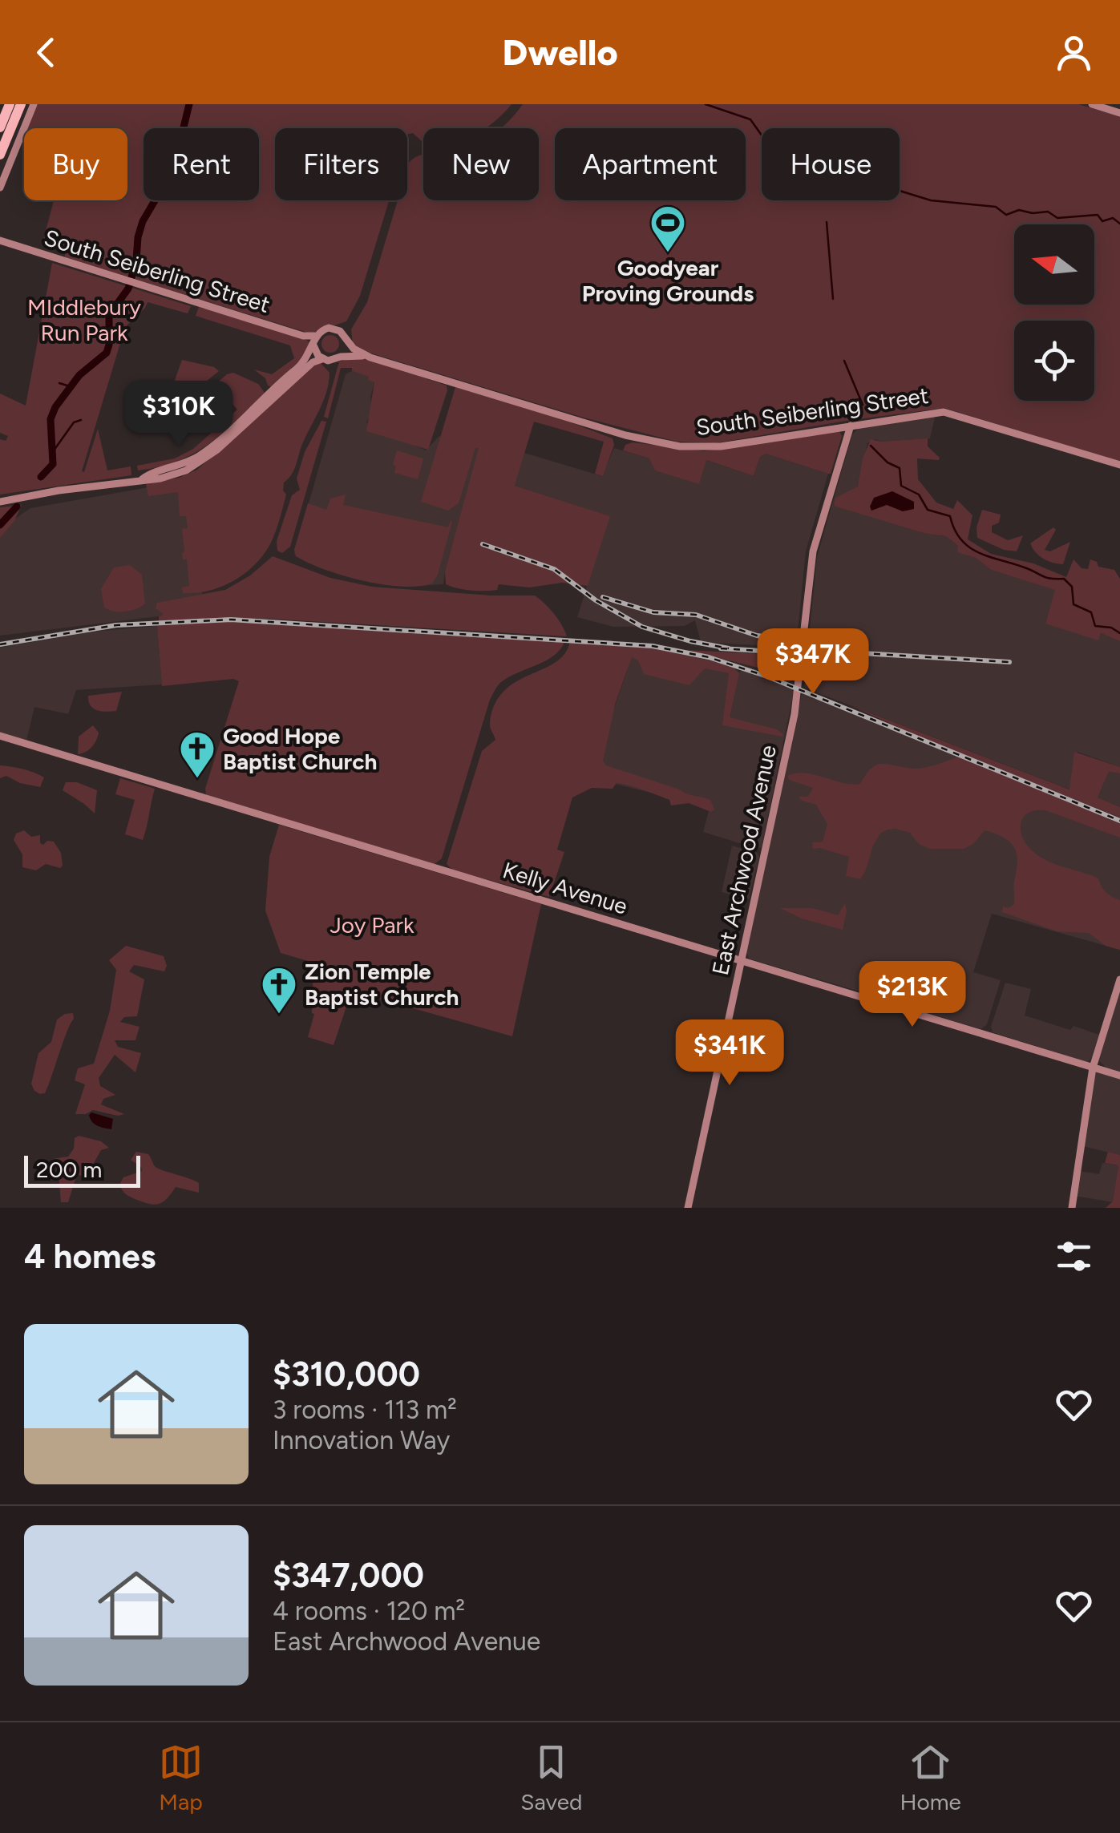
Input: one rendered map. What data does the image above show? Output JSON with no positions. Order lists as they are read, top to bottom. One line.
{"streets":{"main road":["South Seiberling Street","East Archwood Avenue","Kelly Avenue"]},"crossings":[["South Seiberling Street","East Archwood Avenue"],["East Archwood Avenue","Kelly Avenue"]],"parks":["MIddlebury Run Park","Joy Park"],"places":{"sports":["Goodyear Proving Grounds"],"church":["Good Hope Baptist Church","Zion Temple Baptist Church"]},"scale_bar":"200 m","north":"left","page":{"header":"Dwello","chip":["Buy","Rent","Filters","New","Apartment","House"],"price":["$310K","$347K","$213K","$341K"],"scale":"200 m","heading":"4 homes","list":[{"name":"$310,000","note":"3 rooms · 113 m² · Innovation Way"},{"name":"$347,000","note":"4 rooms · 120 m² · East Archwood Avenue"}],"tabs":["Map","Saved","Home"]}}
